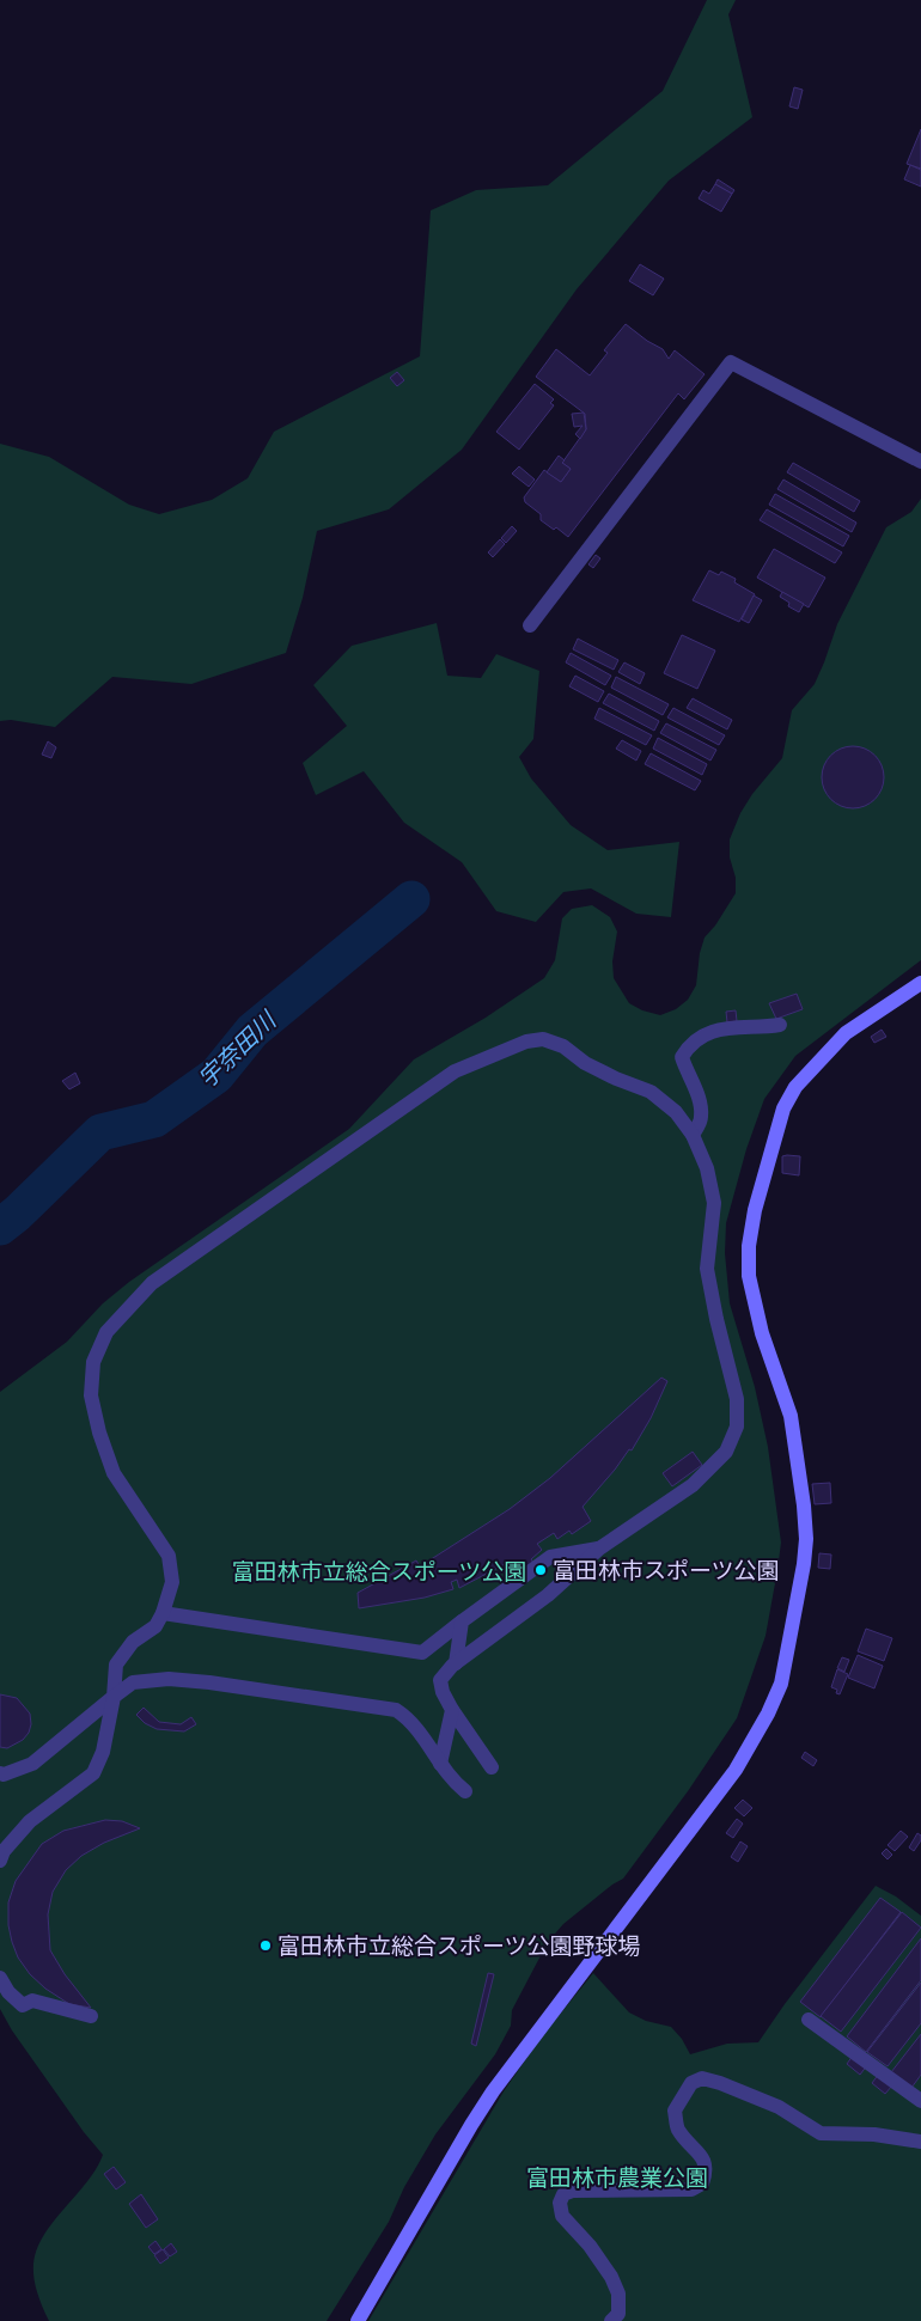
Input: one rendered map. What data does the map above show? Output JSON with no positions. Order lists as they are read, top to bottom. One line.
{"water":["宇奈田川"],"parks":["富田林市立総合スポーツ公園","富田林市農業公園"],"places":["富田林市スポーツ公園","富田林市立総合スポーツ公園野球場"]}
